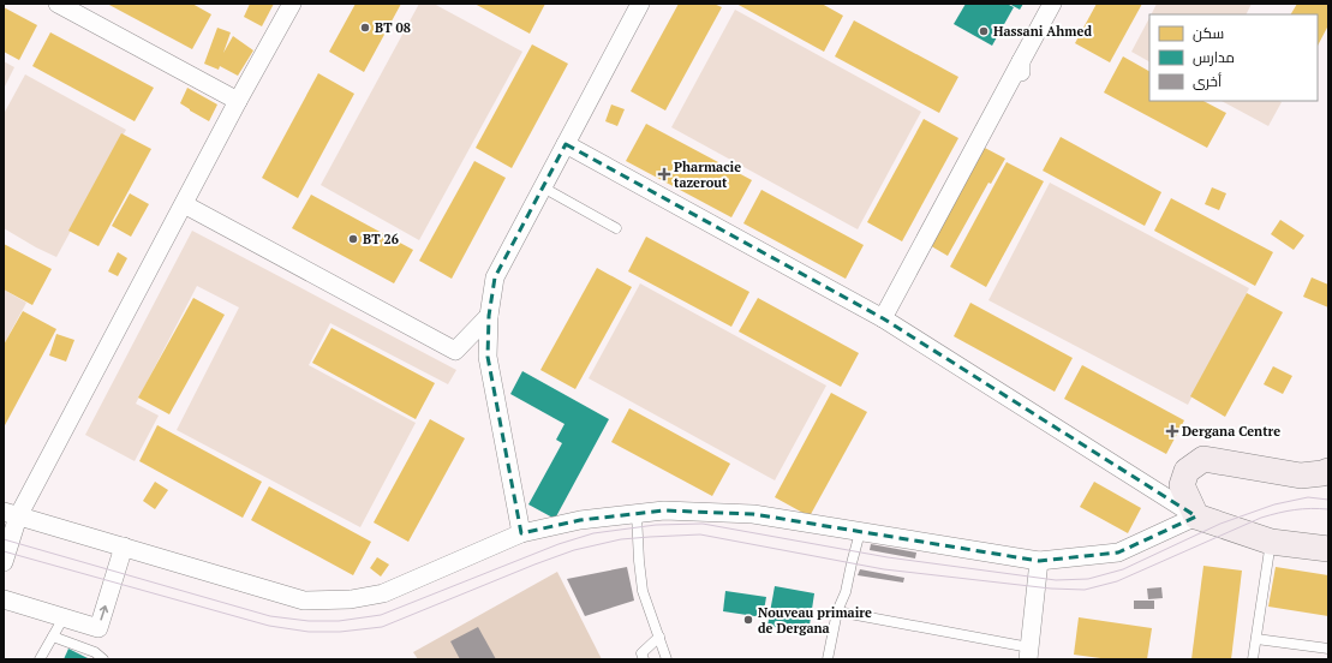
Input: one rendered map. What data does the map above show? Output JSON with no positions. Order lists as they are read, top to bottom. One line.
{"places":{"other":["BT 08","Hassani Ahmed","BT 26","Nouveau primaire de Dergana"],"health":["Pharmacie tazerout","Dergana Centre"]},"legend":["سكن","مدارس","أخرى"]}
